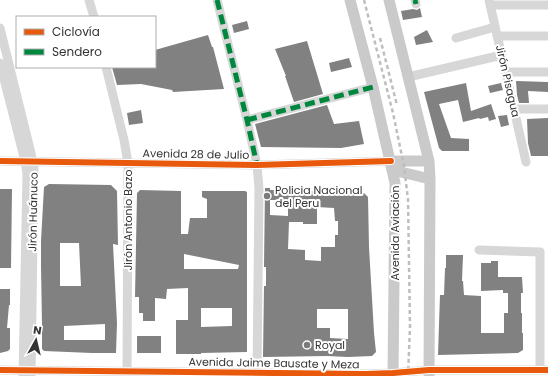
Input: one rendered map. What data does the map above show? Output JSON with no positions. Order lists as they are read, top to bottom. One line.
{"streets":{"main road":["Avenida 28 de Julio","Avenida Aviación"],"street":["Jirón Pisagua","Jirón Huánuco","Jirón Antonio Bazo","Avenida Jaime Bausate y Meza"]},"crossings":[["Avenida 28 de Julio","Jirón Huánuco"],["Avenida 28 de Julio","Jirón Antonio Bazo"],["Avenida 28 de Julio","Avenida Aviación"],["Jirón Huánuco","Avenida Jaime Bausate y Meza"],["Jirón Antonio Bazo","Avenida Jaime Bausate y Meza"],["Avenida Aviación","Avenida Jaime Bausate y Meza"]],"places":["Policia Nacional del Peru","Royal"],"legend":["Ciclovía","Sendero"],"north":"top"}
